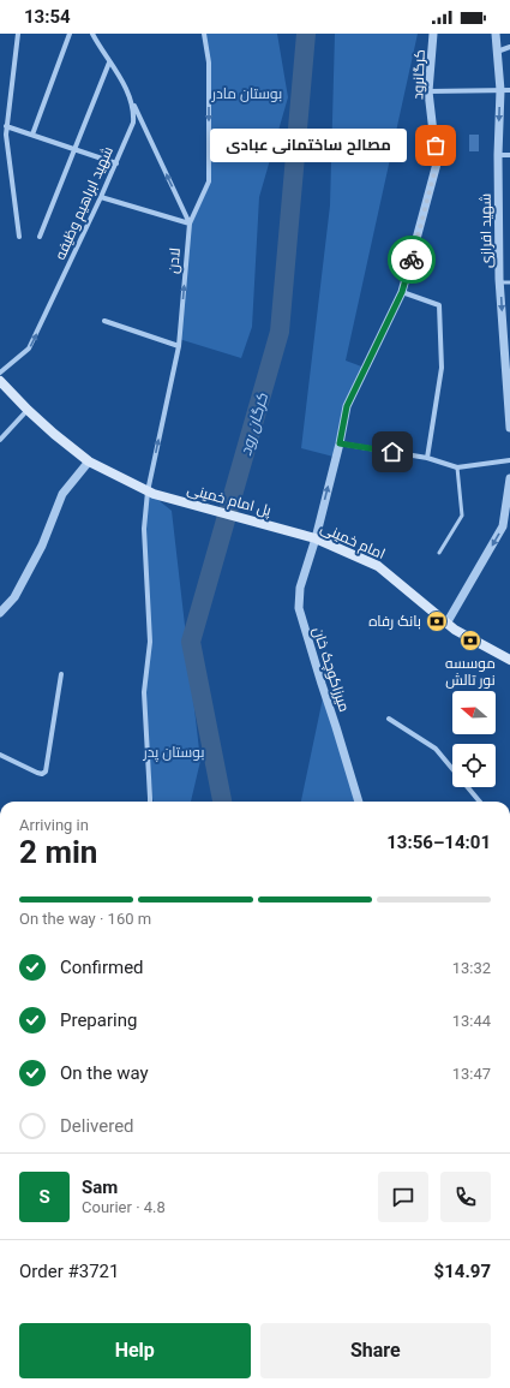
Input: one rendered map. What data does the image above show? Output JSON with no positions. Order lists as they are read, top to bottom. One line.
{"streets":{"main road":["پل امام خمینی","امام خمینی"],"street":["کرگانرود","شهید ابراهیم وظیفه","شهید افرازی","لادن","میرزاکوچک خان"]},"crossings":[["کرگانرود","میرزاکوچک خان"],["لادن","پل امام خمینی"],["پل امام خمینی","امام خمینی"],["امام خمینی","میرزاکوچک خان"]],"water":["کرگان رود"],"parks":["بوستان مادر","بوستان پدر"],"places":{"other":["مصالح ساختمانی عبادی"],"bank":["بانک رفاه","موسسه نور تالش"]},"north":"left","page":{"status":"13:54","bubble":"مصالح ساختمانی عبادی","heading":["2 min","Arriving in","13:56–14:01"],"panel":["Sam","Courier · 4.8","Order #3721","$14.97"],"bar":"On the way · 160 m","list":[["Confirmed","13:32"],["Preparing","13:44"],["On the way","13:47"],"Delivered"],"round":"S","buttons":["Help","Share"]}}
